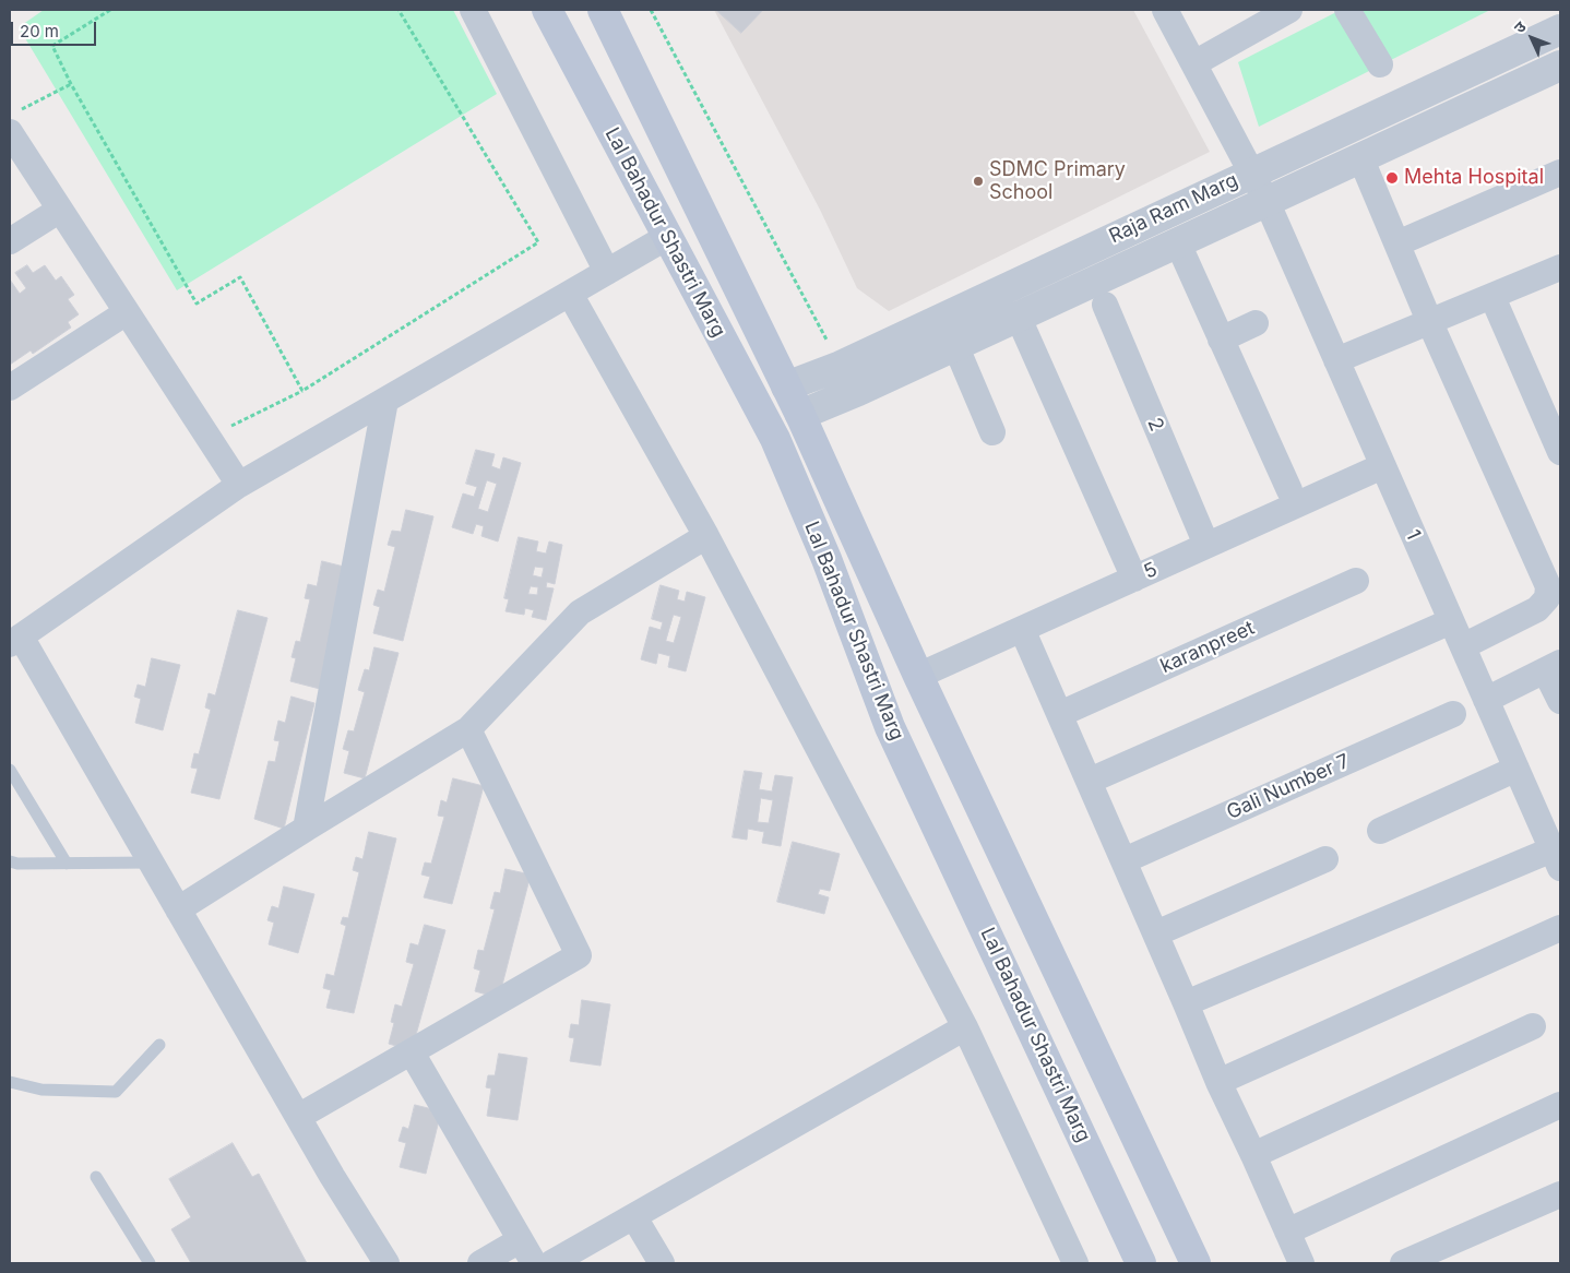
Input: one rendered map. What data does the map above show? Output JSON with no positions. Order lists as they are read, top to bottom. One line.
{"streets":{"main road":["Lal Bahadur Shastri Marg"],"street":["Raja Ram Marg","2","1","5","karanpreet","Gali Number 7"]},"crossings":[["Raja Ram Marg","Lal Bahadur Shastri Marg"],["Raja Ram Marg","1"],["Lal Bahadur Shastri Marg","5"],["2","5"],["1","5"]],"places":["Mehta Hospital","SDMC Primary School"],"scale_bar":"20 m","north":"top left"}
